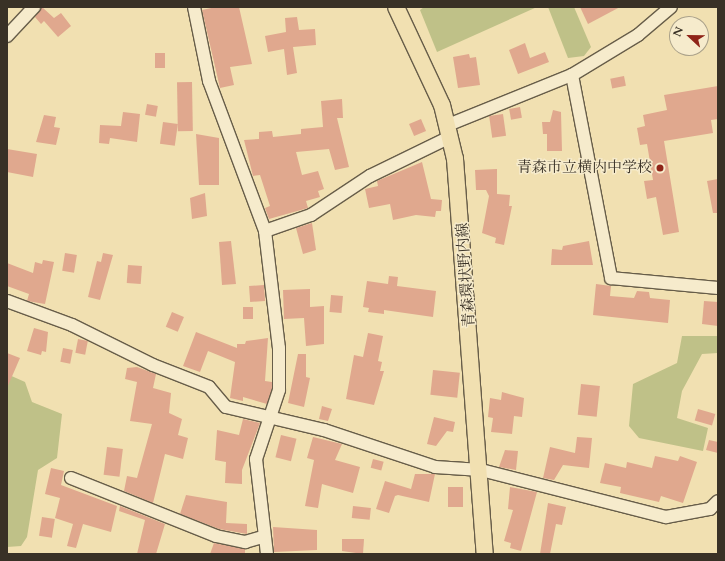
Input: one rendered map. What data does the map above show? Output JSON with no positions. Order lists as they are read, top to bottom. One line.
{"streets":{"main road":["青森環状野内線"]},"places":["青森市立横内中学校"],"north":"left"}
